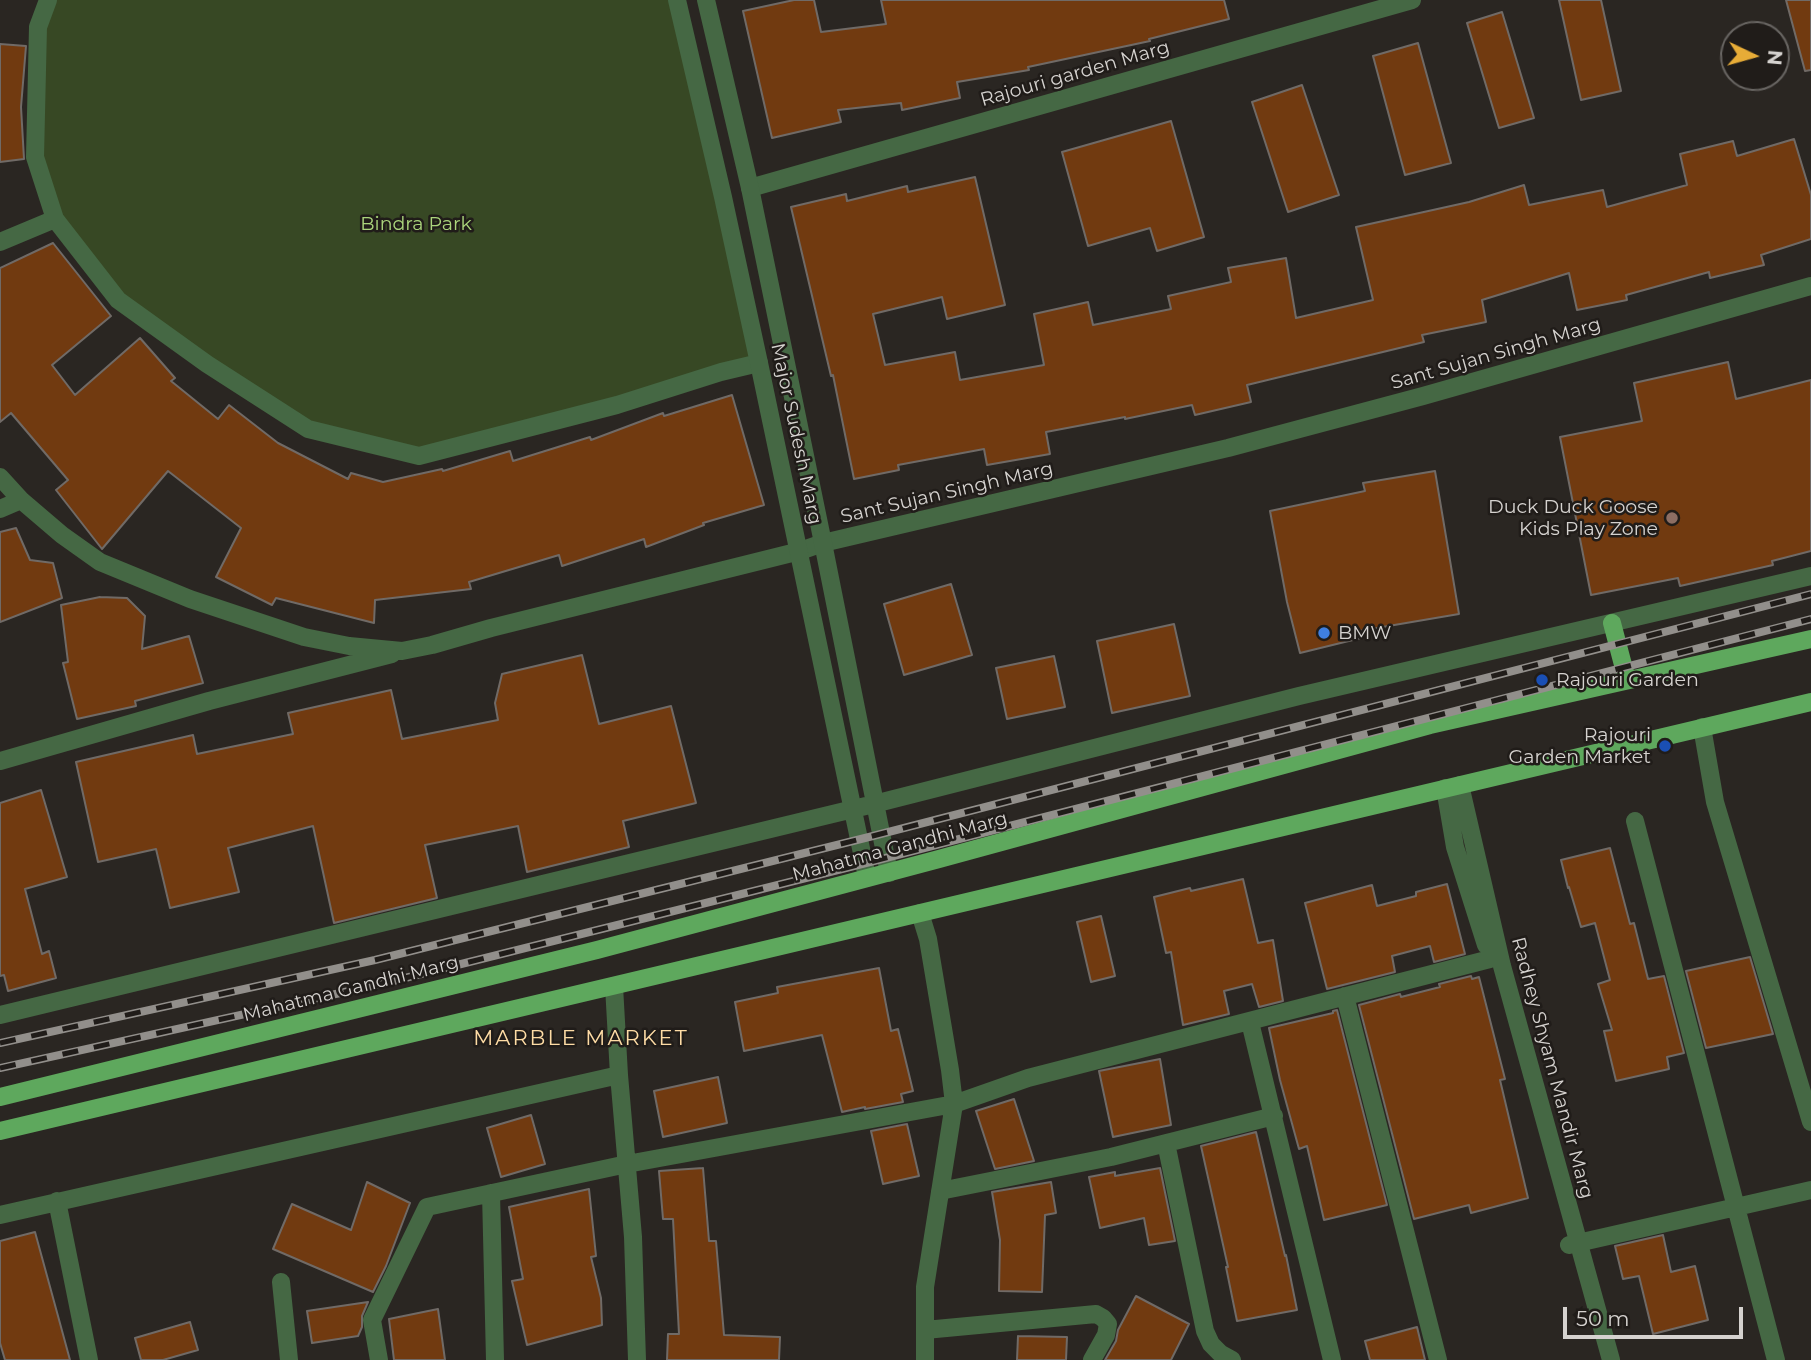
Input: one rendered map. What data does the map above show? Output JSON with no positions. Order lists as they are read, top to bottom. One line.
{"streets":{"main road":["Mahatma Gandhi Marg"],"street":["Rajouri garden Marg","Sant Sujan Singh Marg","Major Sudesh Marg","Radhey Shyam Mandir Marg"]},"crossings":[["Rajouri garden Marg","Major Sudesh Marg"],["Sant Sujan Singh Marg","Major Sudesh Marg"],["Major Sudesh Marg","Mahatma Gandhi Marg"]],"districts":["MARBLE MARKET"],"parks":["Bindra Park"],"places":["Duck Duck Goose Kids Play Zone","BMW","Rajouri Garden","Rajouri Garden Market"],"scale_bar":"50 m","north":"right"}
